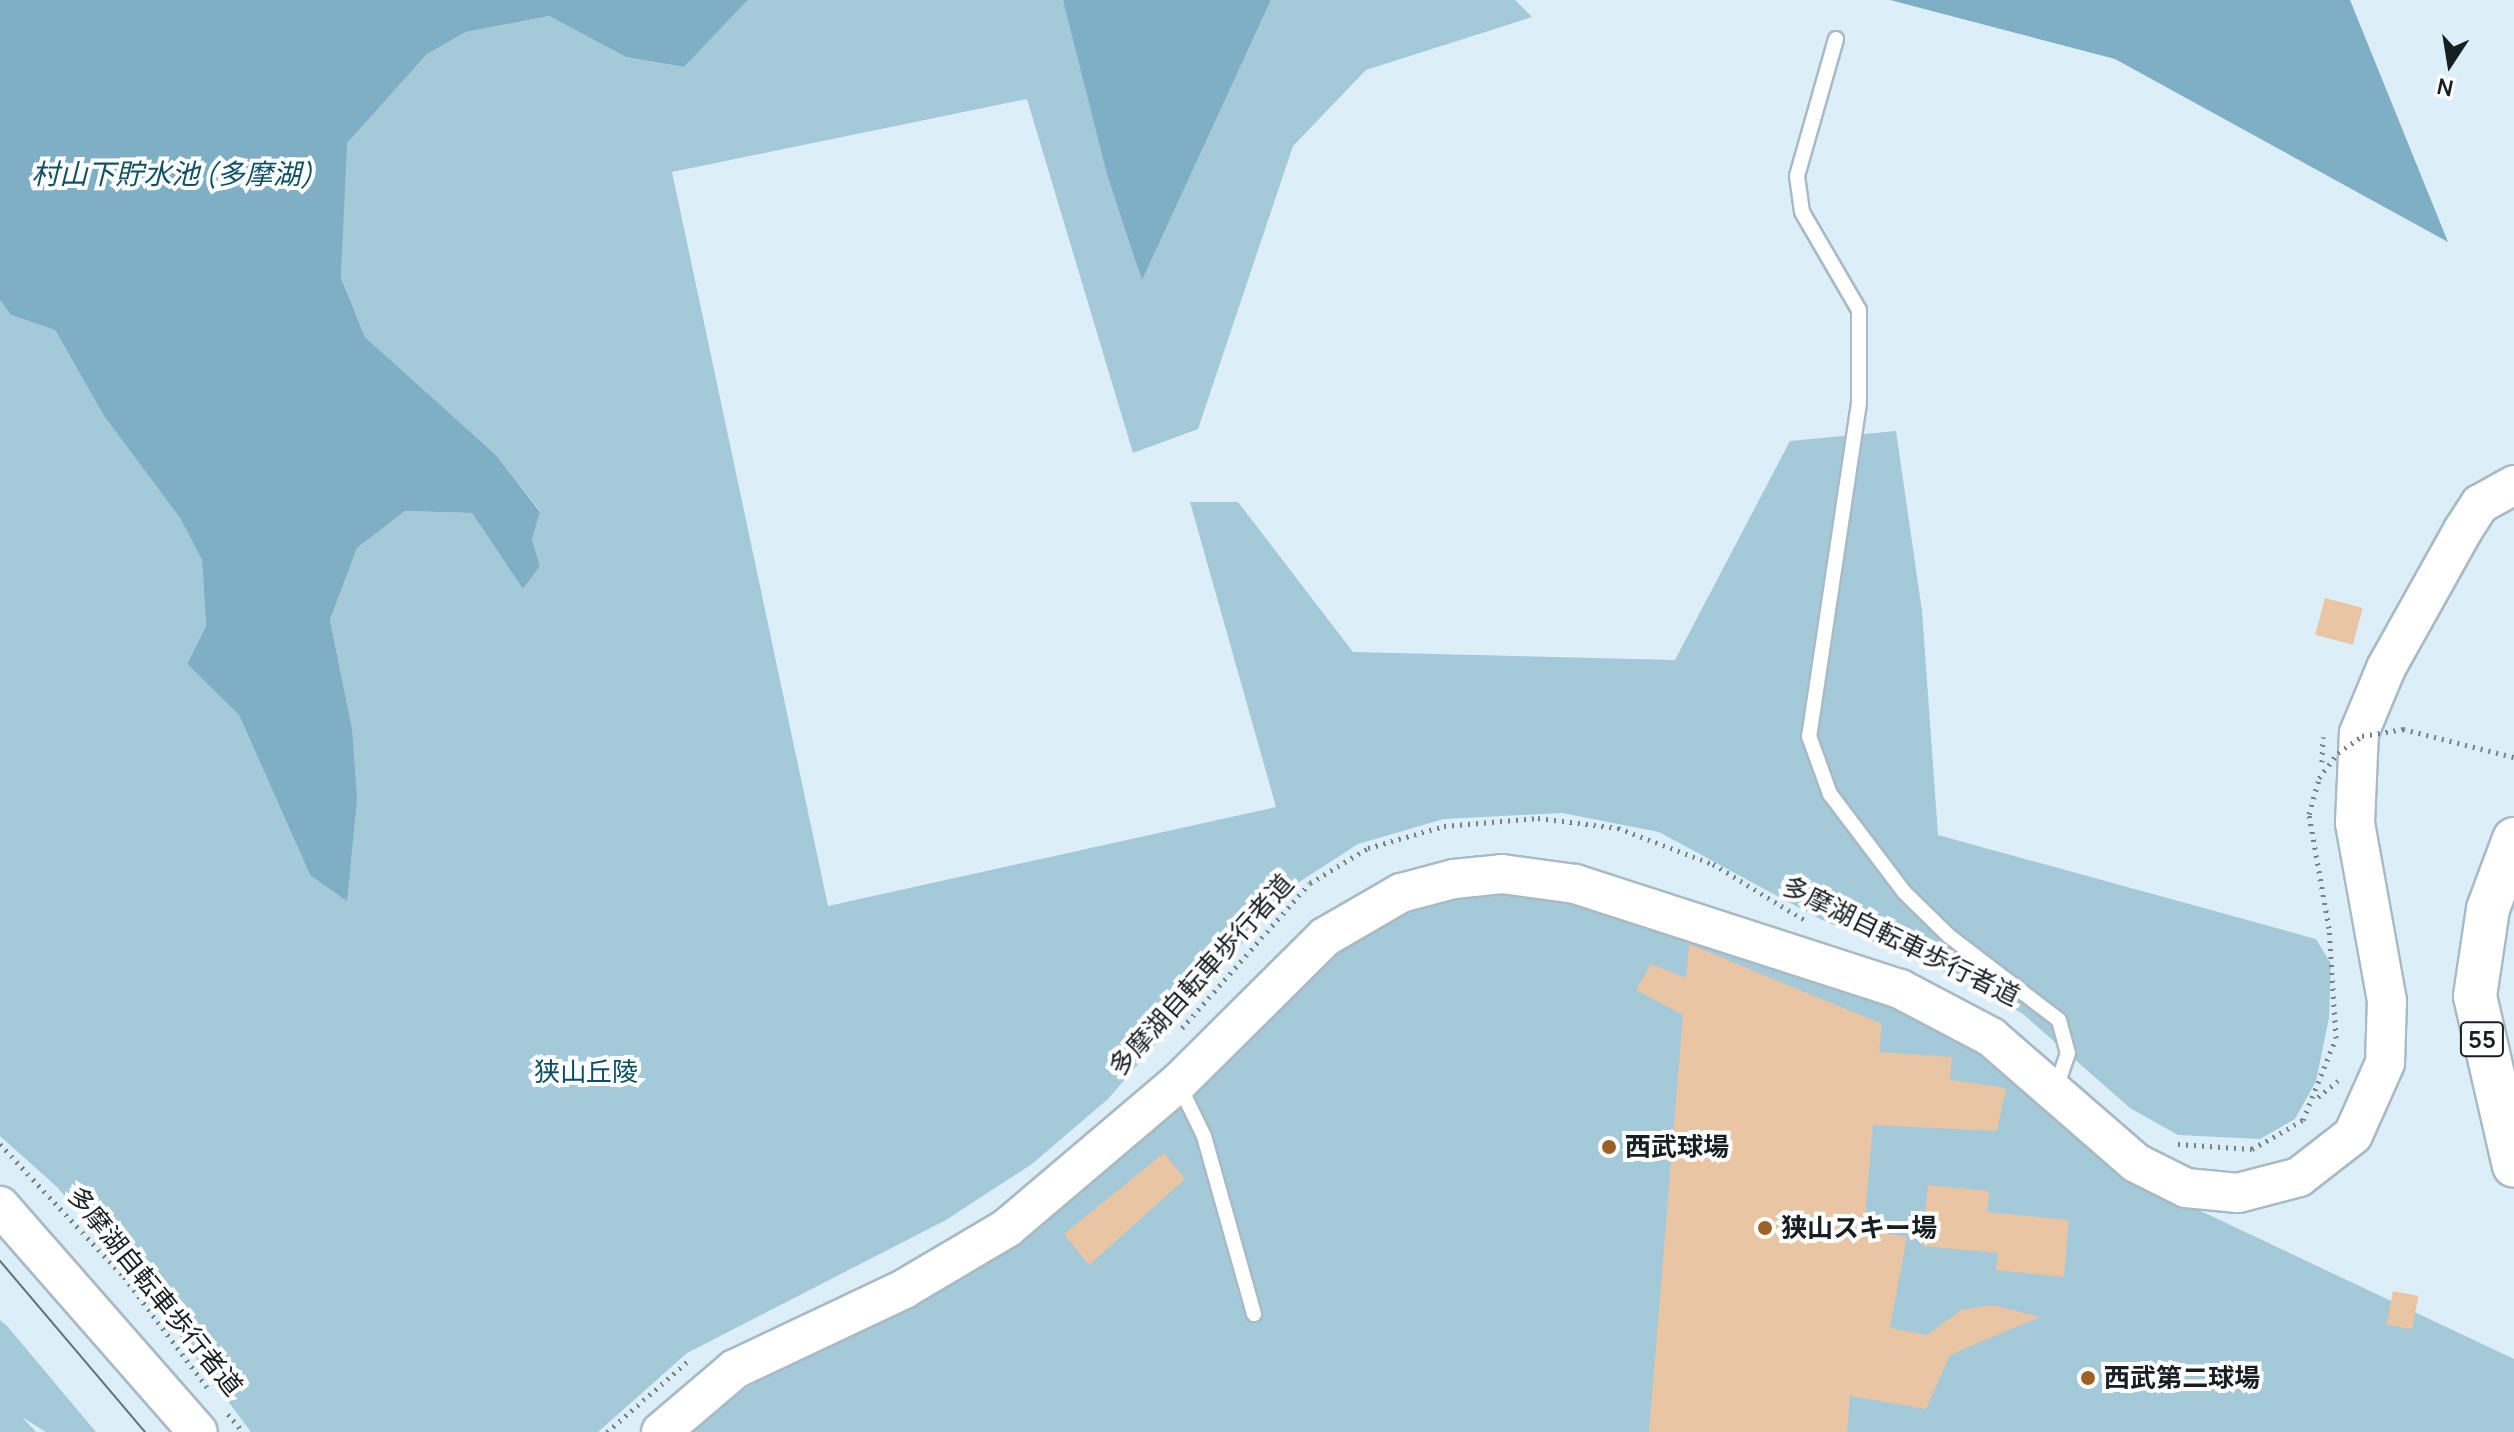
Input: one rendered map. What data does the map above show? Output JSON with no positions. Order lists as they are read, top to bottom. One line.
{"streets":{"main road":["55"],"path":["多摩湖自転車歩行者道"]},"water":["村山下貯水池 (多摩湖)"],"parks":["狭山丘陵"],"places":["西武球場","狭山スキー場","西武第二球場"],"north":"bottom"}
